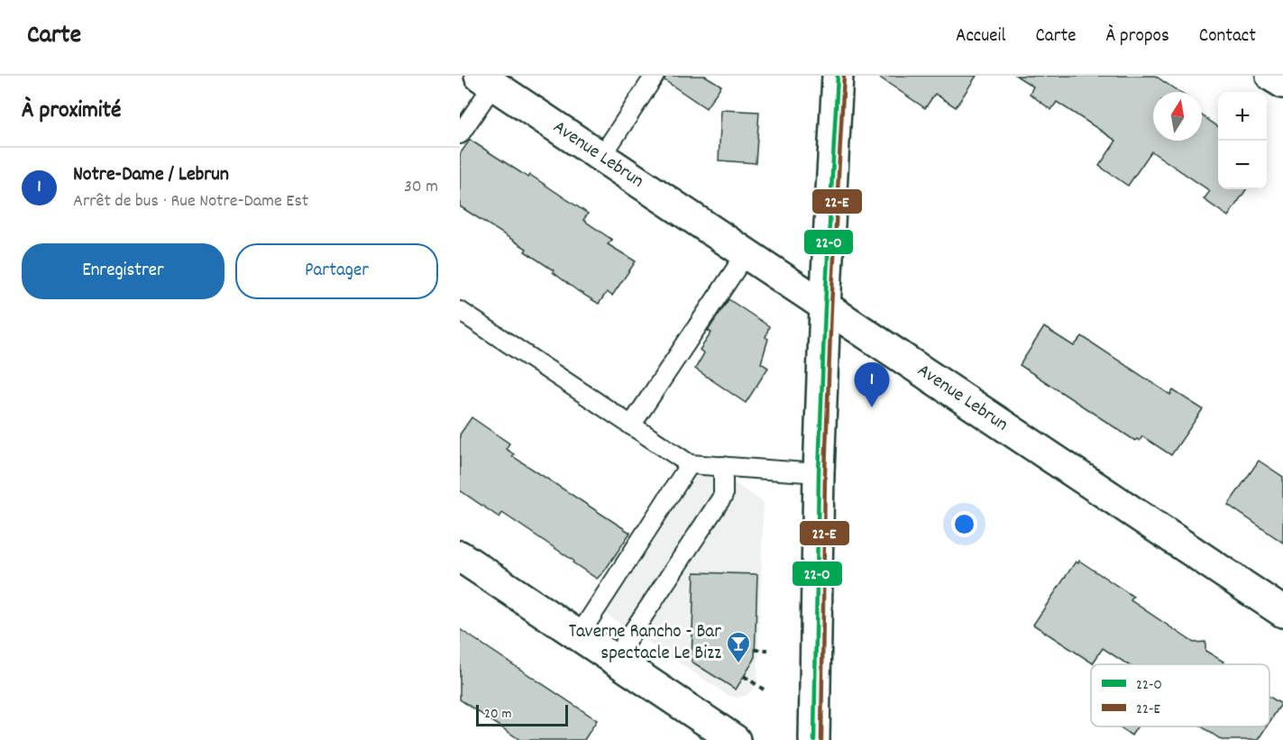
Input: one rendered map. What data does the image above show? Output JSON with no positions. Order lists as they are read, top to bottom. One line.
{"streets":{"street":["Avenue Lebrun"]},"places":{"bar":["Taverne Rancho - Bar spectacle Le Bizz"]},"lines":["transit line 22-O","transit line 22-E"],"legend":["22-O","22-E"],"scale_bar":"20 m","north":"top","page":{"header":"Carte","nav":["Accueil","Carte","À propos","Contact"],"heading":"À proximité","map_buttons":["+","−"],"list":[{"mark":"1","name":"Notre-Dame / Lebrun","note":"Arrêt de bus · Rue Notre-Dame Est","value":"30 m"}],"buttons":["Enregistrer","Partager"],"pins":"1","scale":"20 m"}}
